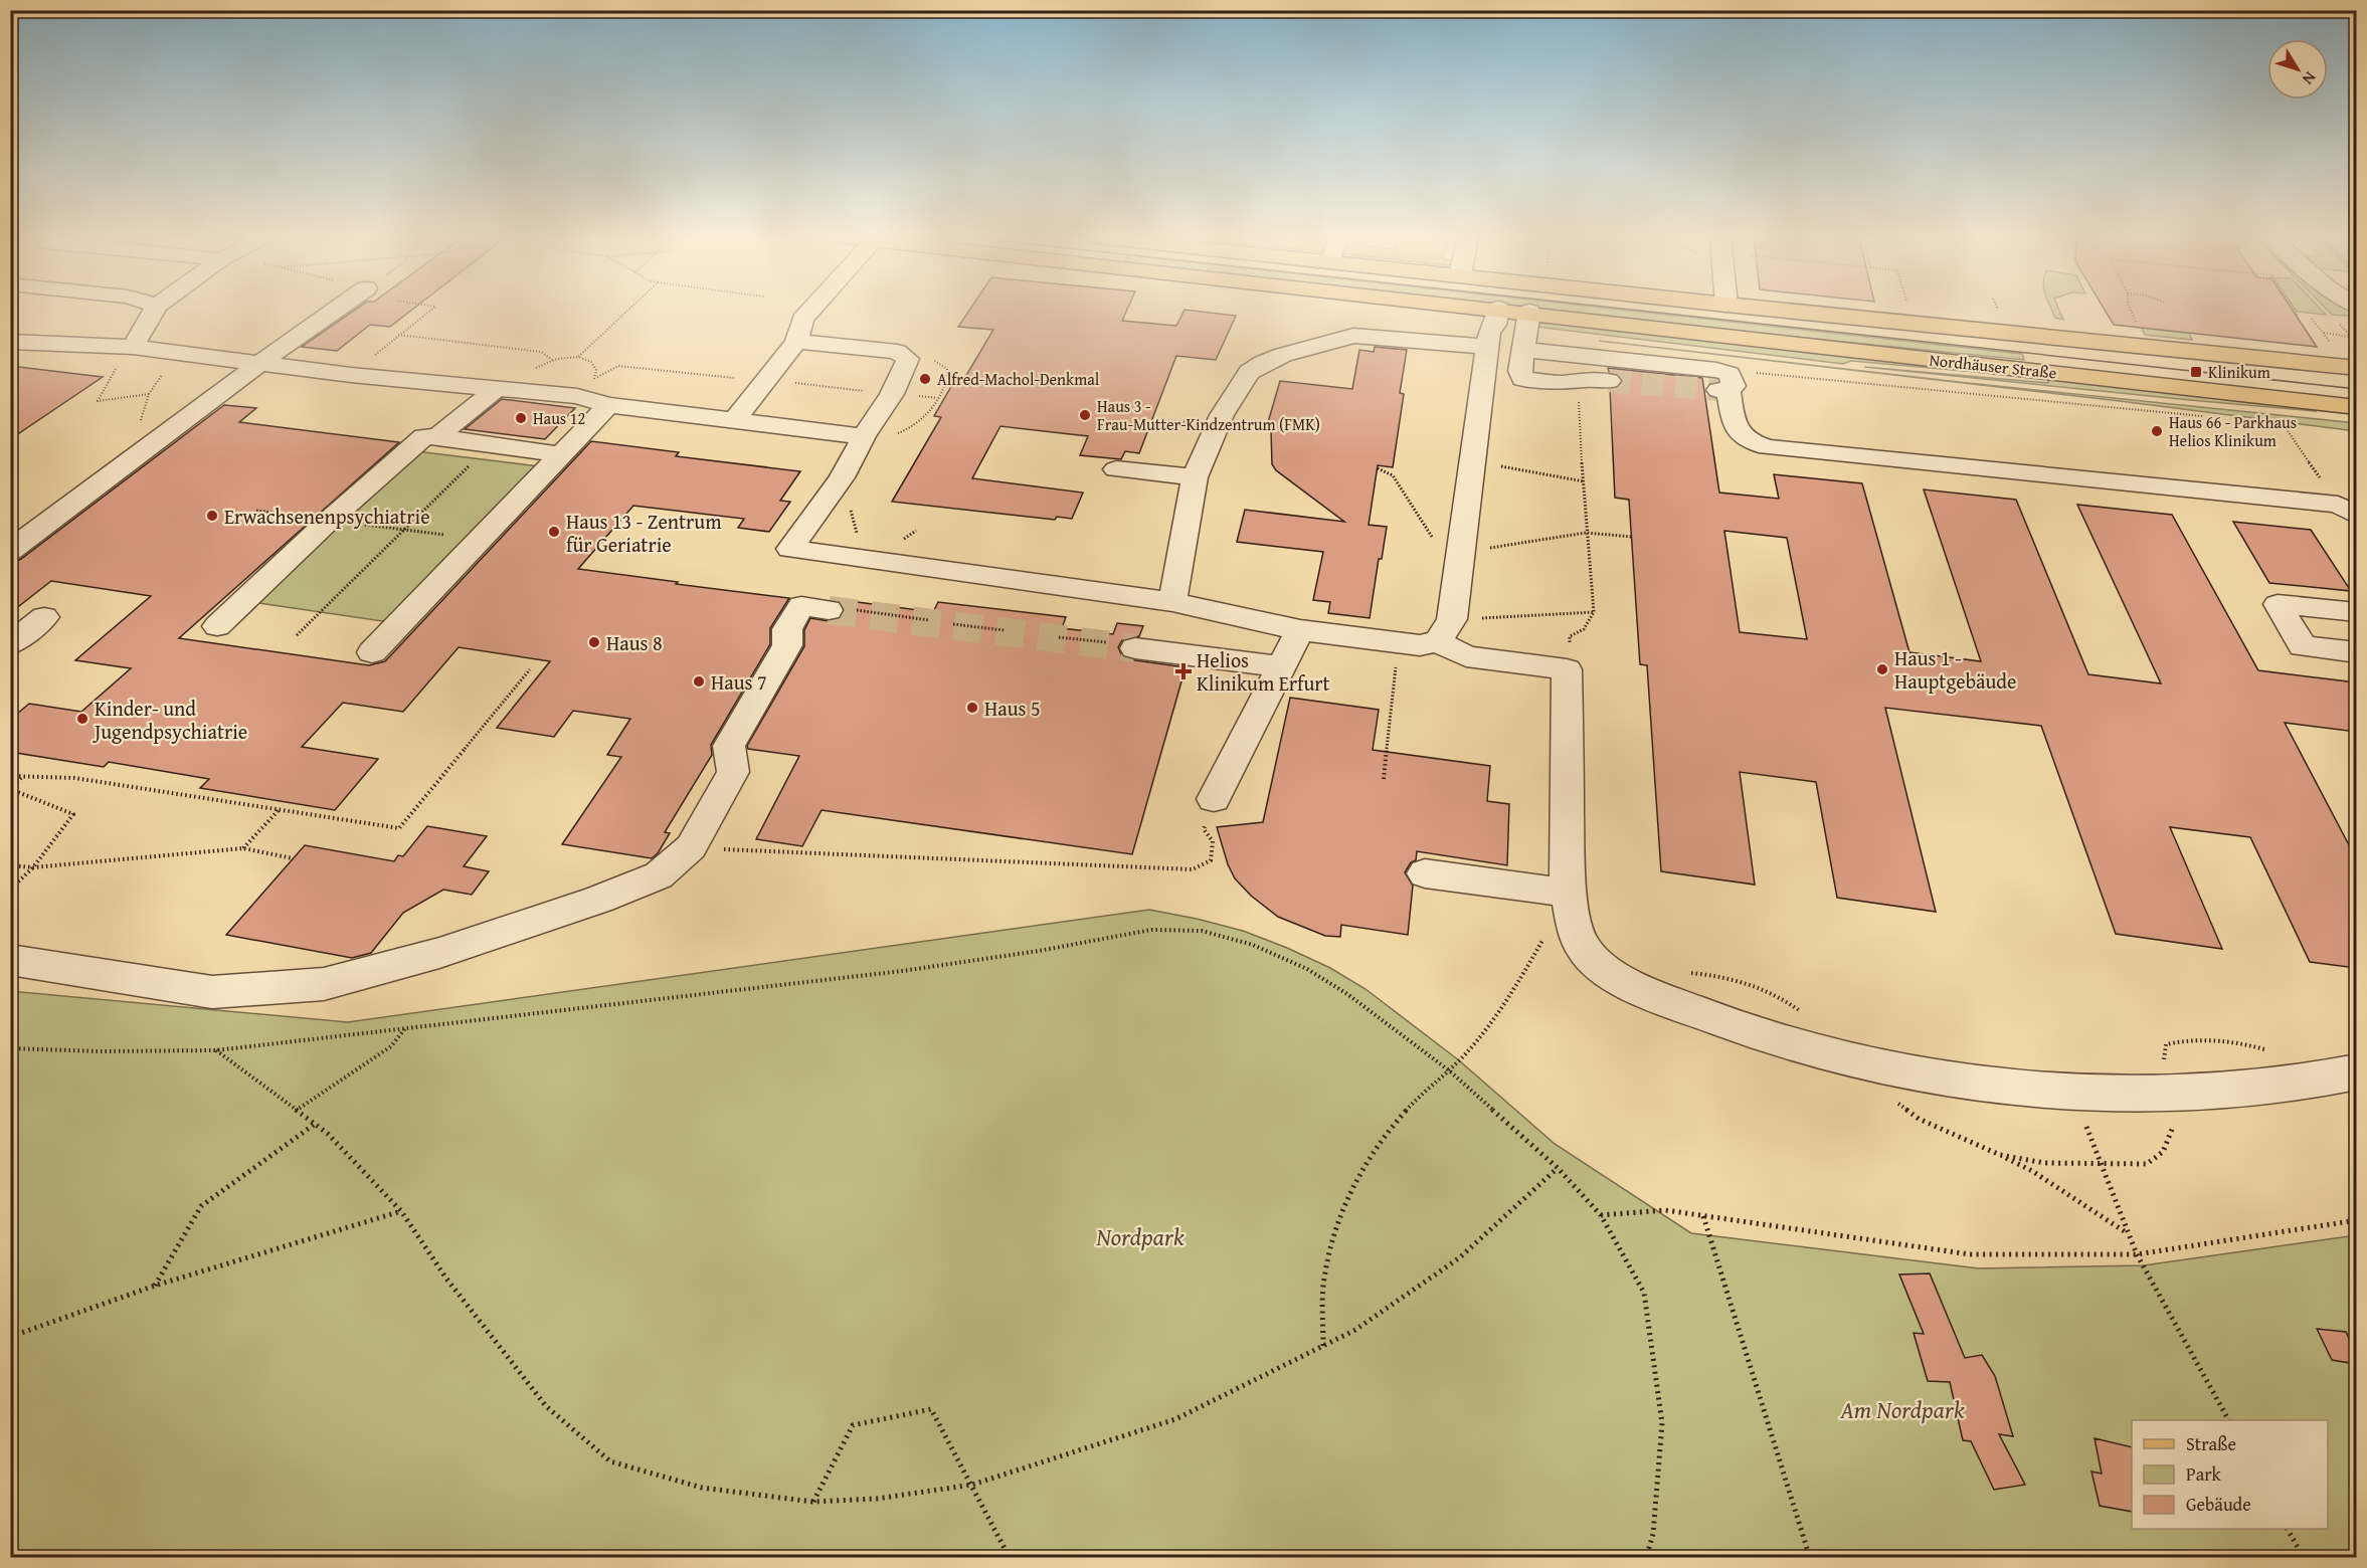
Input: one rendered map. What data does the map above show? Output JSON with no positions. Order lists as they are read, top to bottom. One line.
{"streets":{"main road":["Nordhäuser Straße"]},"parks":["Nordpark","Am Nordpark"],"places":{"transit":["Klinikum"],"other":["Alfred-Machol-Denkmal","Haus 3 - Frau-Mutter-Kindzentrum (FMK)","Haus 12","Haus 66 - Parkhaus Helios Klinikum","Erwachsenenpsychiatrie","Haus 13 - Zentrum für Geriatrie","Haus 8","Haus 1 - Hauptgebäude","Haus 7","Haus 5","Kinder- und Jugendpsychiatrie"],"health":["Helios Klinikum Erfurt"]},"legend":["Straße","Park","Gebäude"],"north":"bottom right"}
